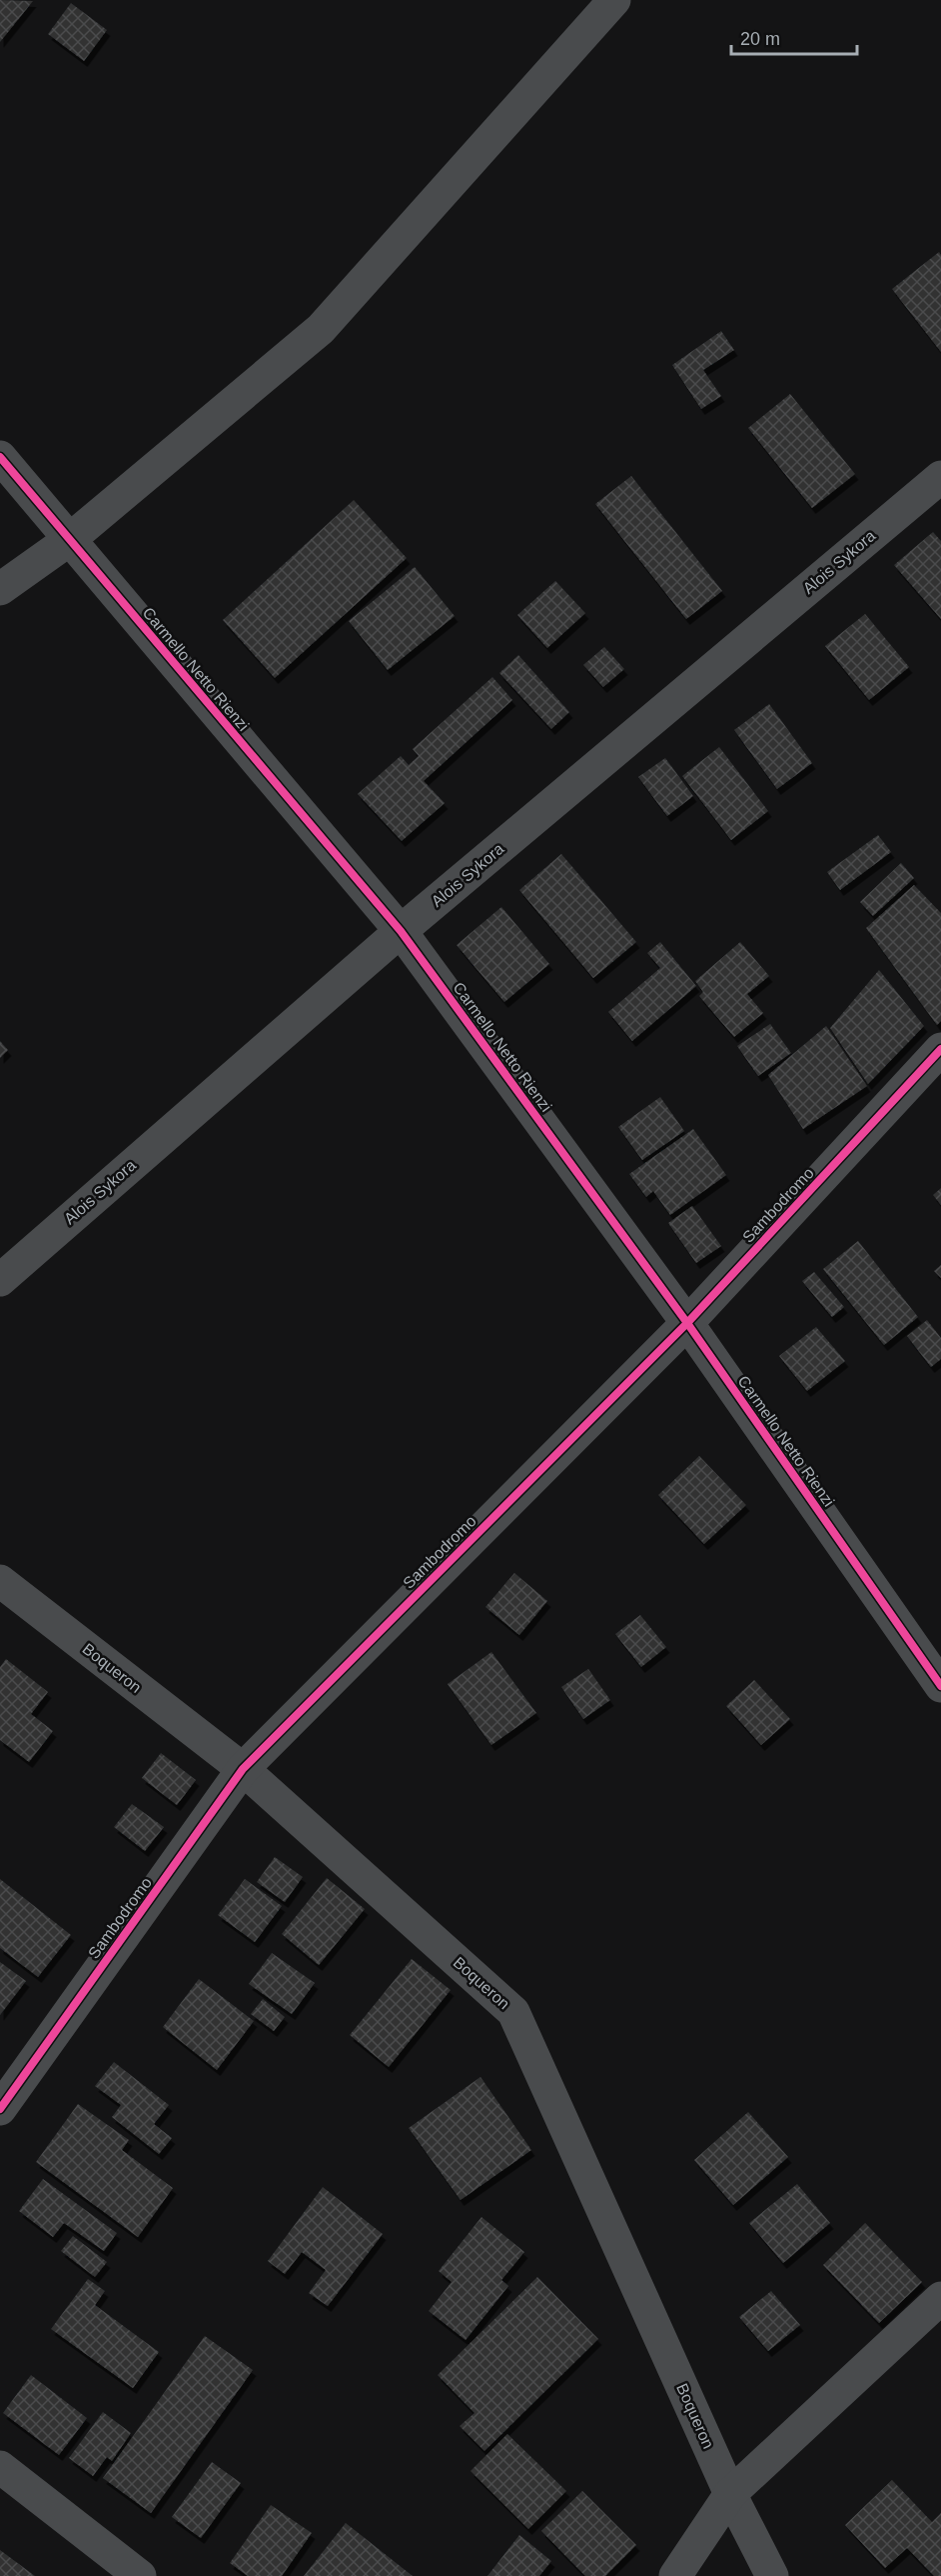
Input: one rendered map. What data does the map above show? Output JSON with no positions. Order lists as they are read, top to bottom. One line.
{"streets":{"street":["Alois Sykora","Carmello Netto Rienzi","Sambodromo","Boqueron"]},"crossings":[["Alois Sykora","Carmello Netto Rienzi"],["Carmello Netto Rienzi","Sambodromo"],["Sambodromo","Boqueron"]],"scale_bar":"20 m"}
